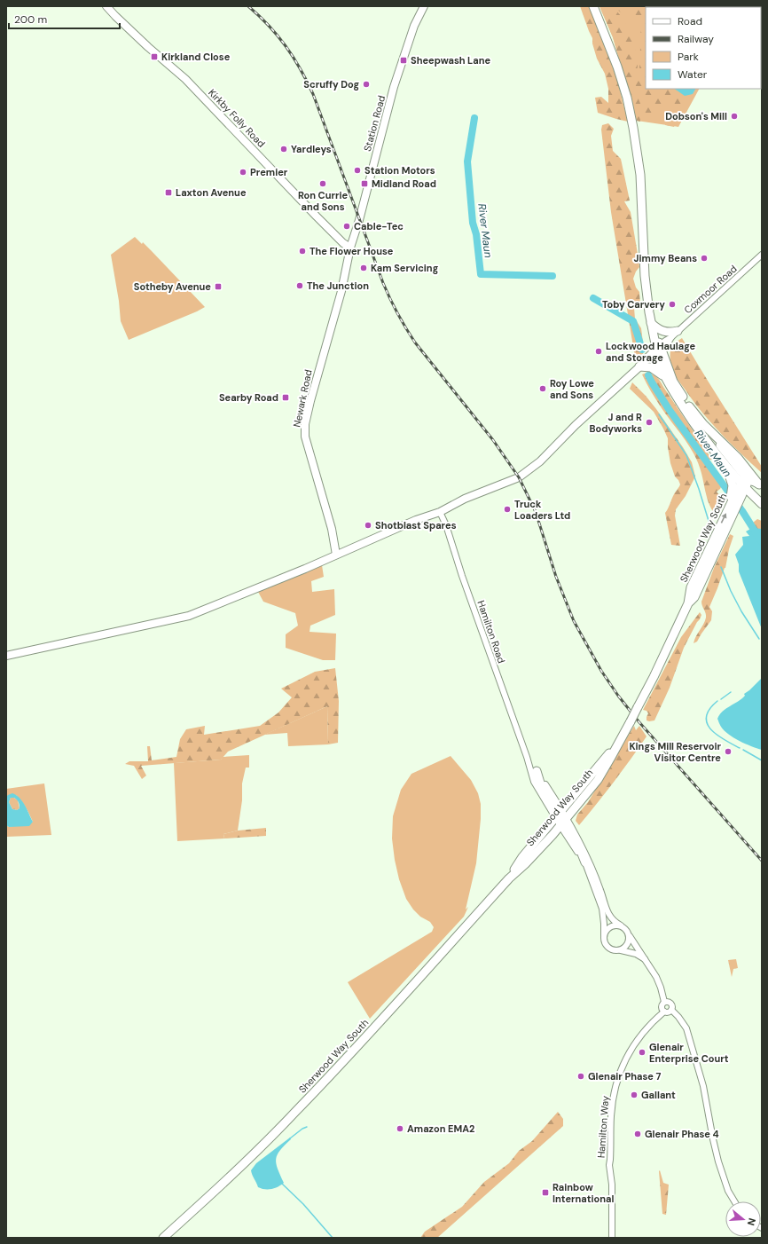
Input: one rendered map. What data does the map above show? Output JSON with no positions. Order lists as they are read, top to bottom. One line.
{"streets":{"highway":["Sherwood Way South"],"main road":["Kirkby Folly Road","Station Road","Newark Road"],"street":["Coxmoor Road","Hamilton Road","Hamilton Way"]},"crossings":[["Kirkby Folly Road","Station Road"],["Kirkby Folly Road","Newark Road"],["Station Road","Newark Road"],["Sherwood Way South","Hamilton Road"],["Hamilton Road","Hamilton Way"]],"water":["River Maun"],"places":{"transit":["Kirkland Close","Sheepwash Lane","Midland Road","Laxton Avenue","Sotheby Avenue","Searby Road","Rainbow International"],"other":["Scruffy Dog","Dobson's Mill","Yardleys","Station Motors","Premier","Ron Currie and Sons","Cable-Tec","The Flower House","Jimmy Beans","Kam Servicing","The Junction","Toby Carvery","Lockwood Haulage and Storage","Roy Lowe and Sons","J and R Bodyworks","Truck Loaders Ltd","Shotblast Spares","Kings Mill Reservoir Visitor Centre","Glenair Enterprise Court","Glenair Phase 7","Gallant","Amazon EMA2","Glenair Phase 4"]},"legend":["Road","Railway","Park","Water"],"scale_bar":"200 m","north":"right"}
